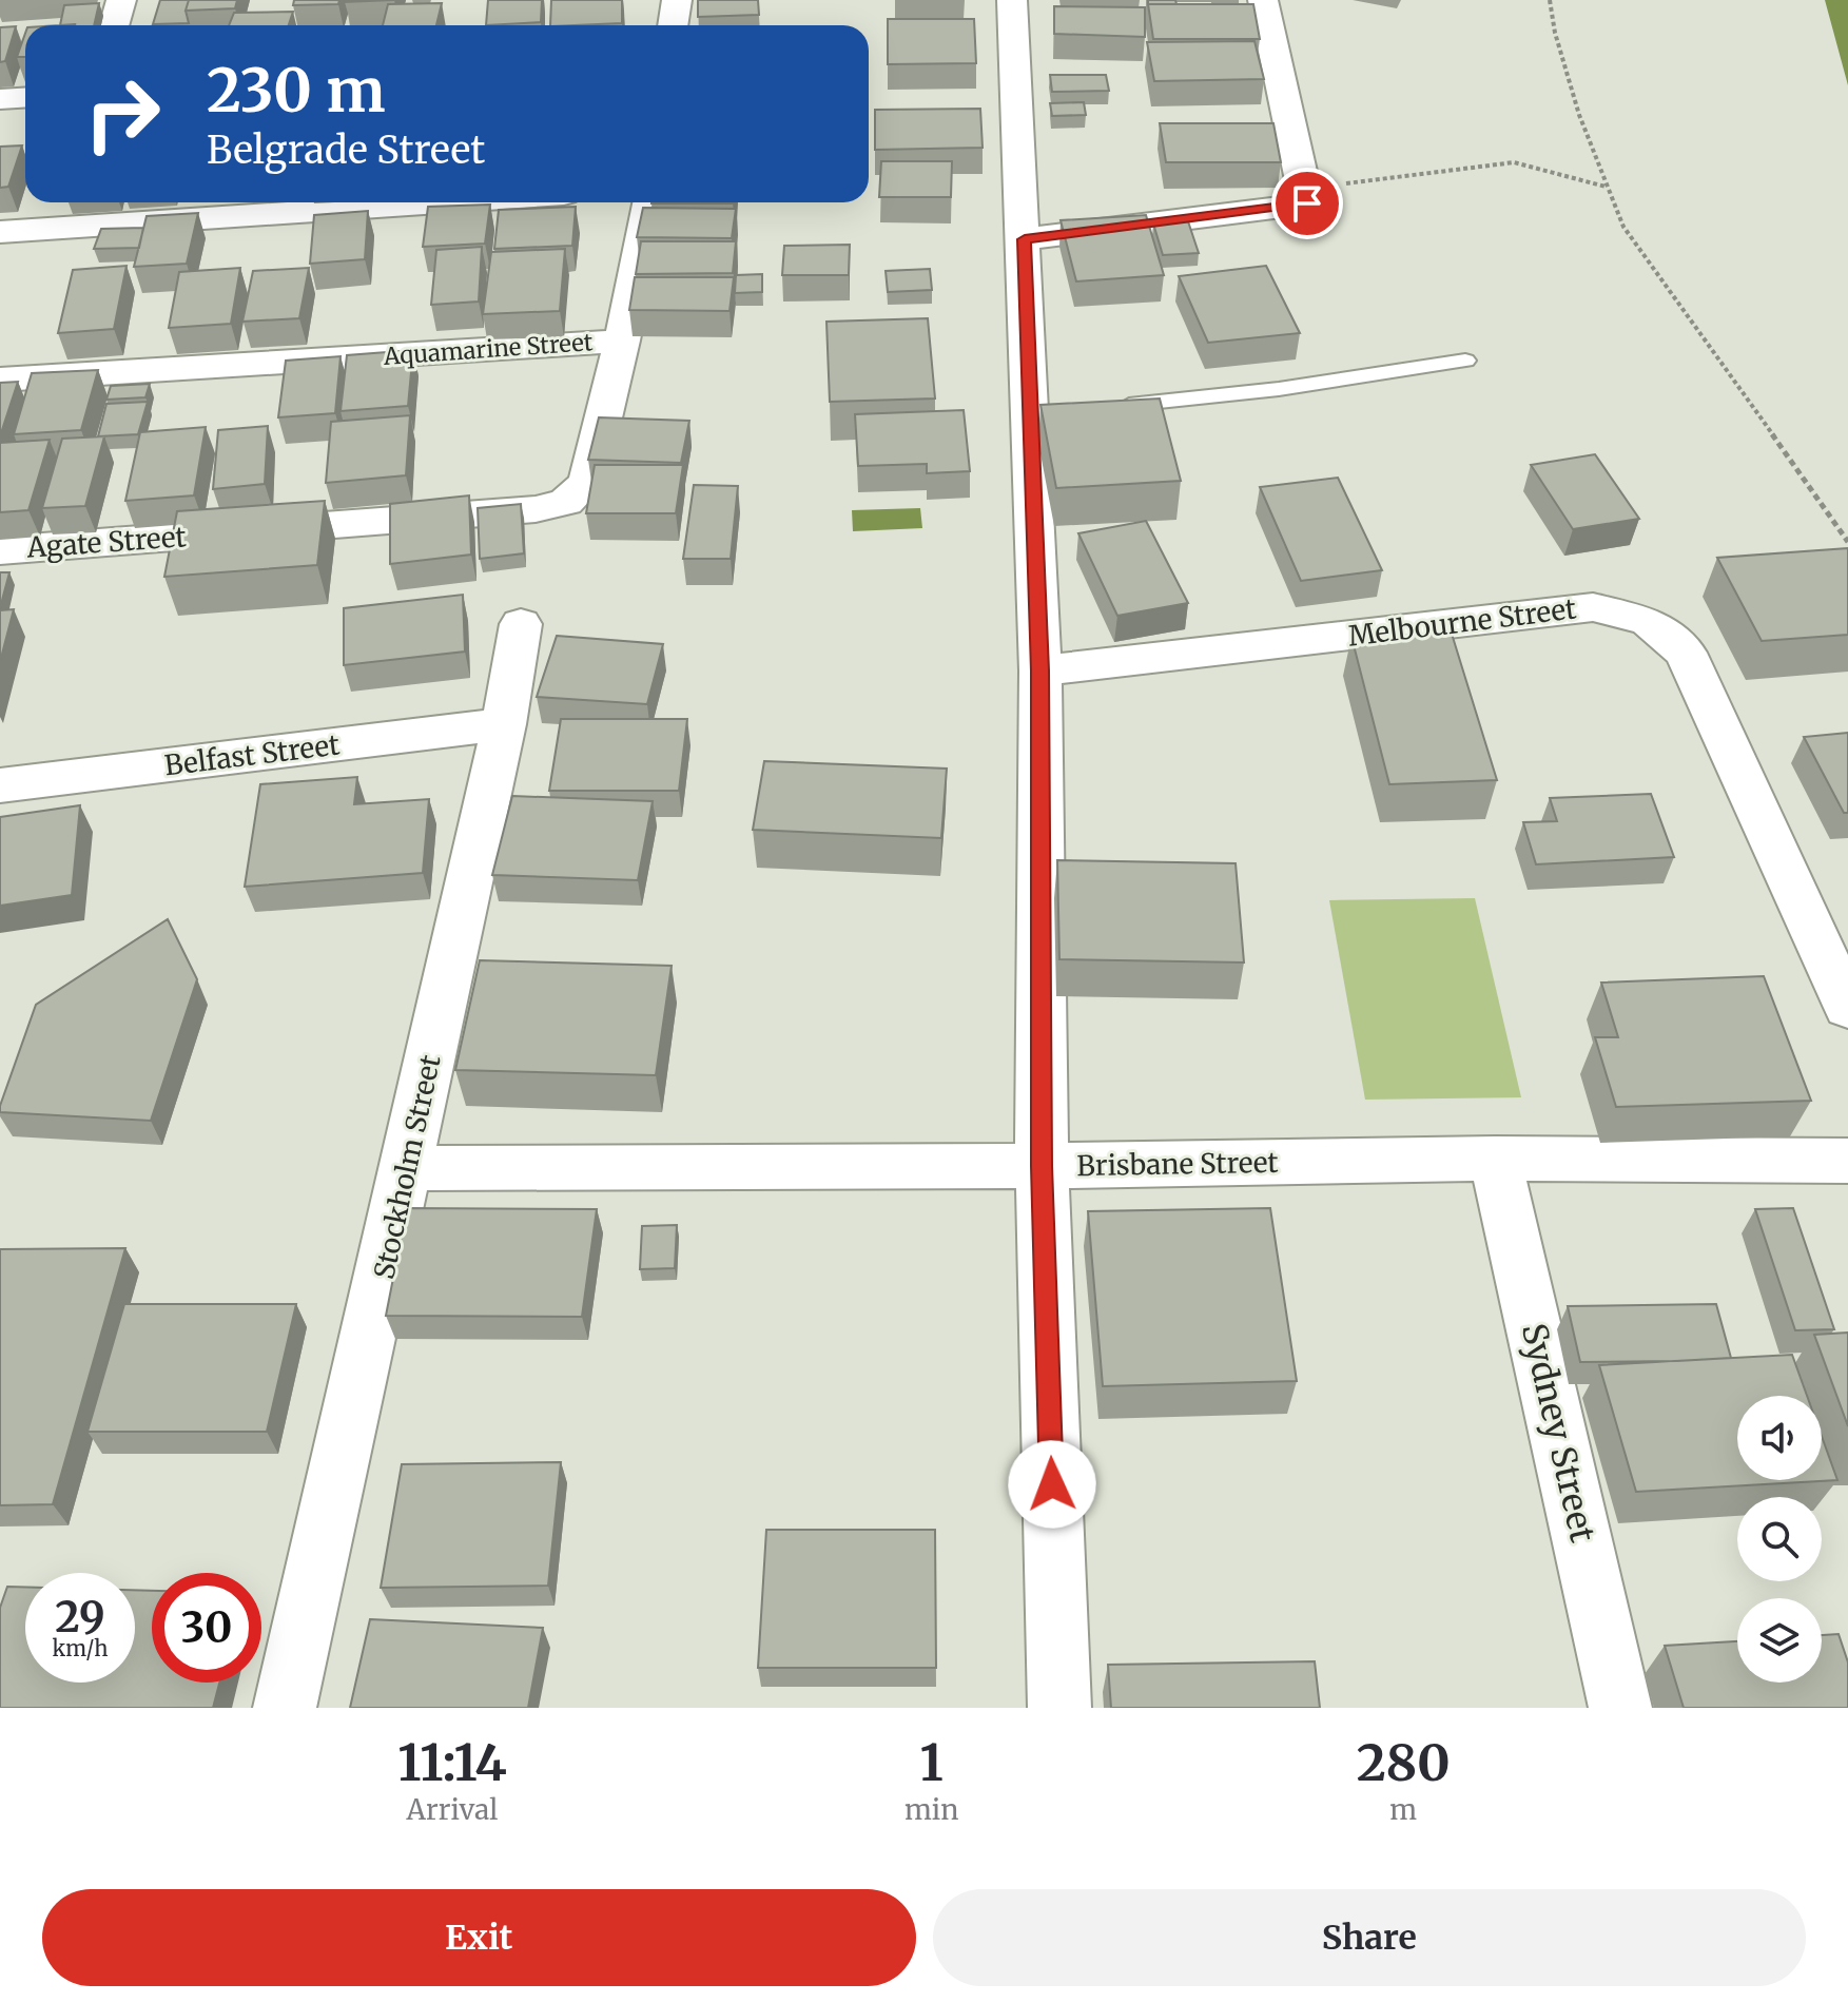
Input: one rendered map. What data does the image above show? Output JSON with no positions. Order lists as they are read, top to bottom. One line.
{"streets":{"street":["Aquamarine Street","Agate Street","Melbourne Street","Belfast Street","Brisbane Street","Stockholm Street","Sydney Street"]},"crossings":[["Aquamarine Street","Agate Street"],["Belfast Street","Stockholm Street"],["Brisbane Street","Stockholm Street"],["Brisbane Street","Sydney Street"]],"page":{"turn":["230 m","Belgrade Street"],"speed":"29 km/h","limit":"30","eta":["11:14","Arrival","1","min","280","m"],"buttons":["Exit","Share"]}}
